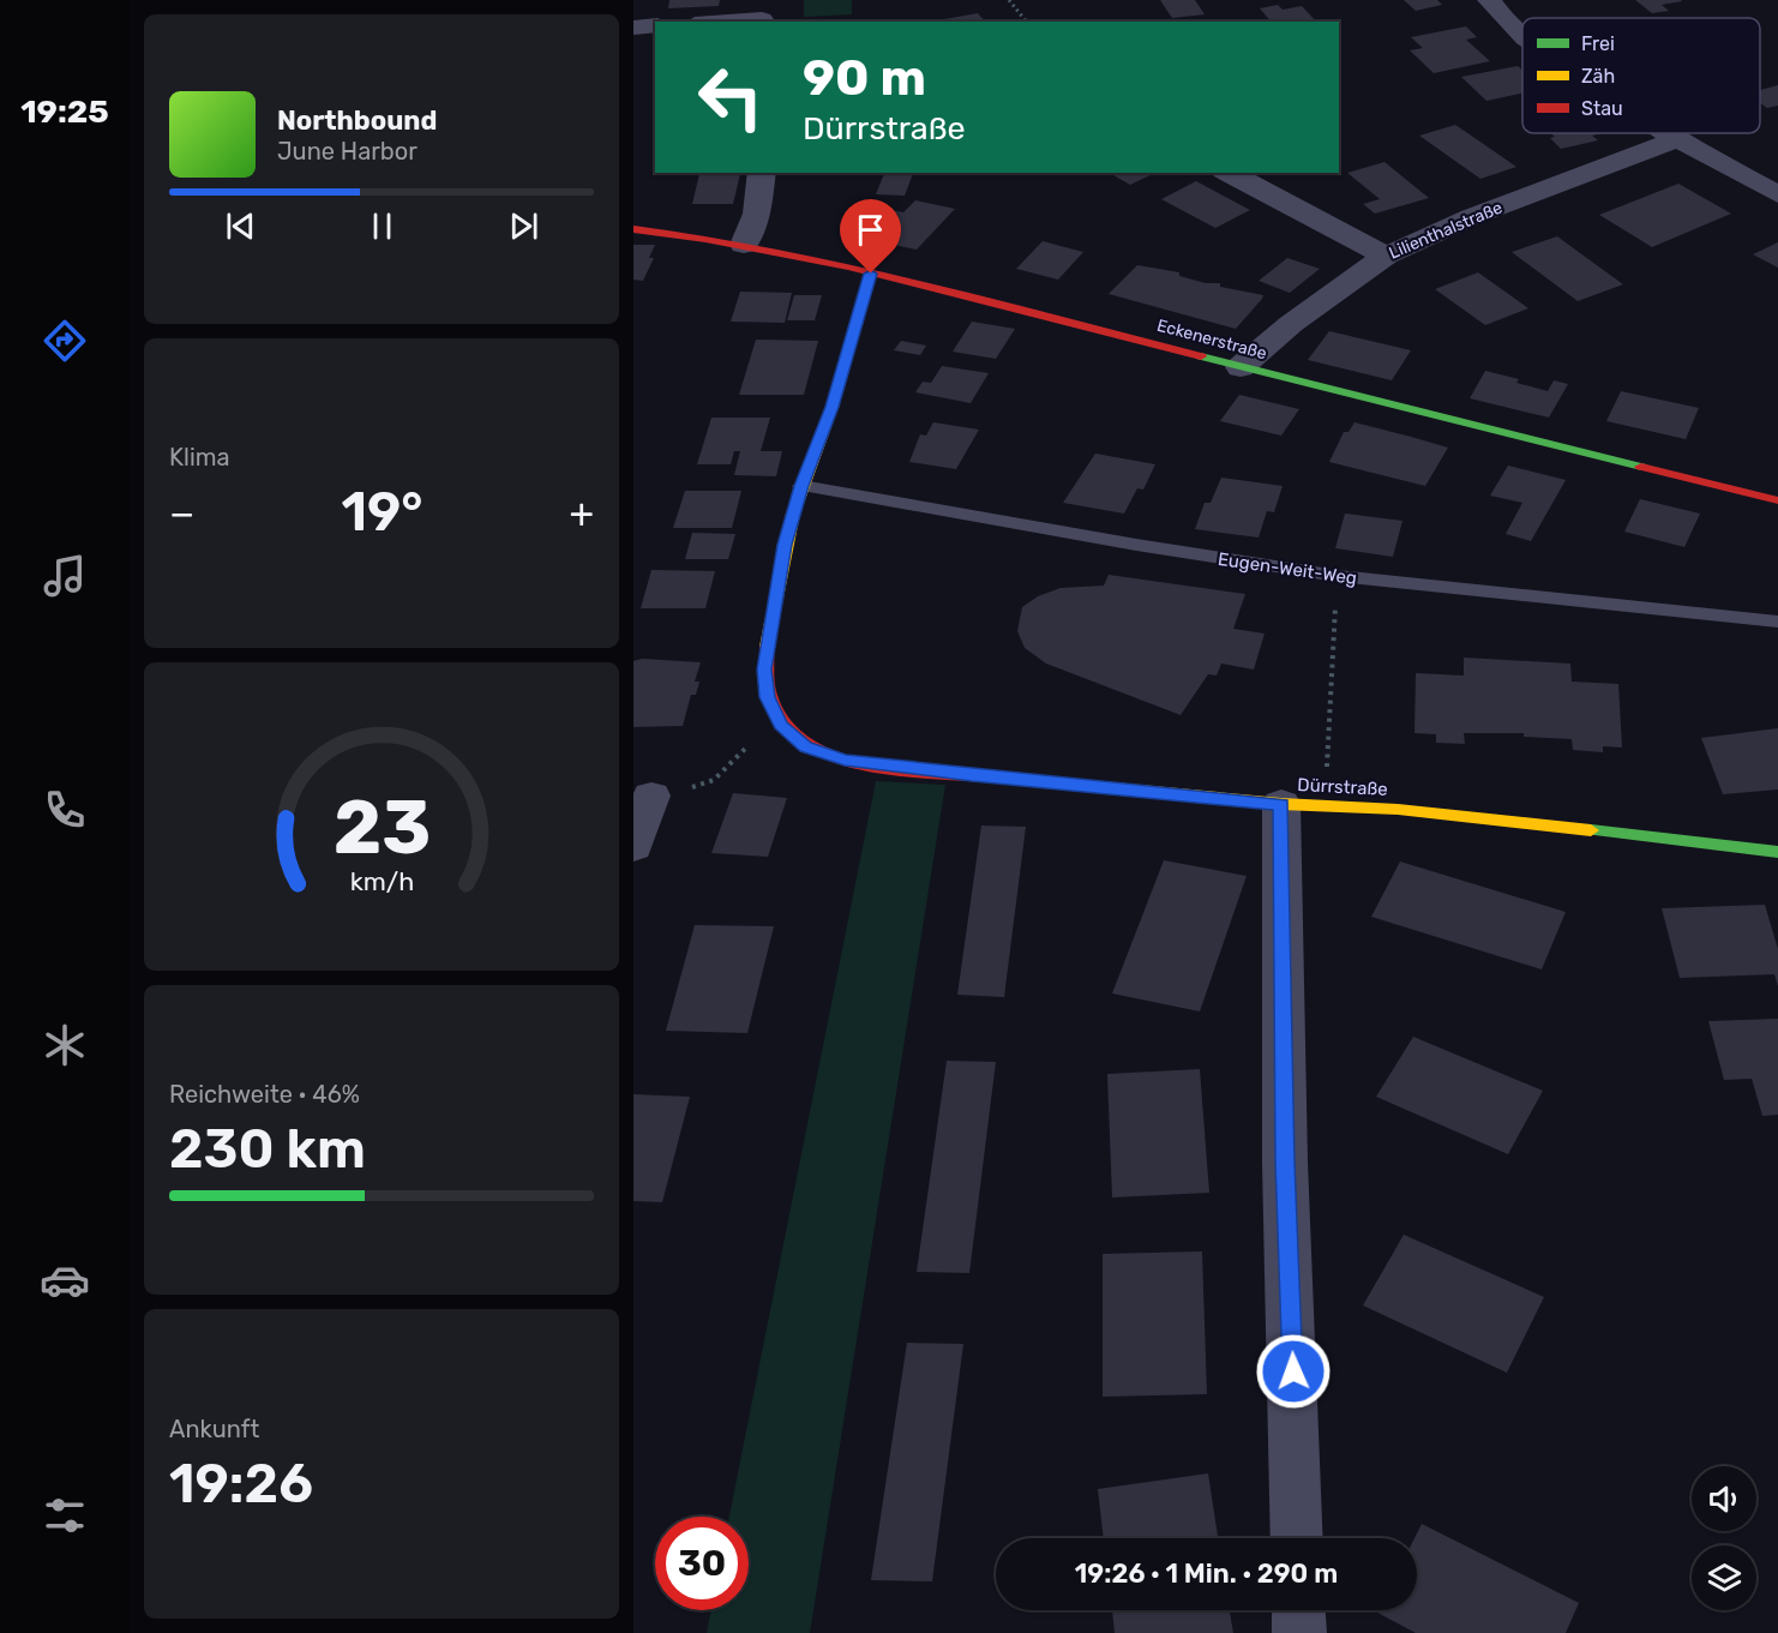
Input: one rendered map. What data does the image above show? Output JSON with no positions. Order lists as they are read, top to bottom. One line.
{"streets":{"street":["Lilienthalstraße","Eckenerstraße","Dürrstraße"],"lane":["Eugen-Weit-Weg"]},"crossings":[["Lilienthalstraße","Eckenerstraße"],["Eckenerstraße","Dürrstraße"],["Eugen-Weit-Weg","Dürrstraße"]],"legend":["Frei","Zäh","Stau"],"page":{"tabs":"19:25","turn":["90 m","Dürrstraße"],"song":["Northbound","June Harbor"],"tile":["Klima",["Reichweite · 46%","230 km"],["Ankunft","19:26"]],"heat":["−","19°","+"],"limit":"30","trip":"19:26 · 1 Min. · 290 m","gauge":["23","km/h"]}}
